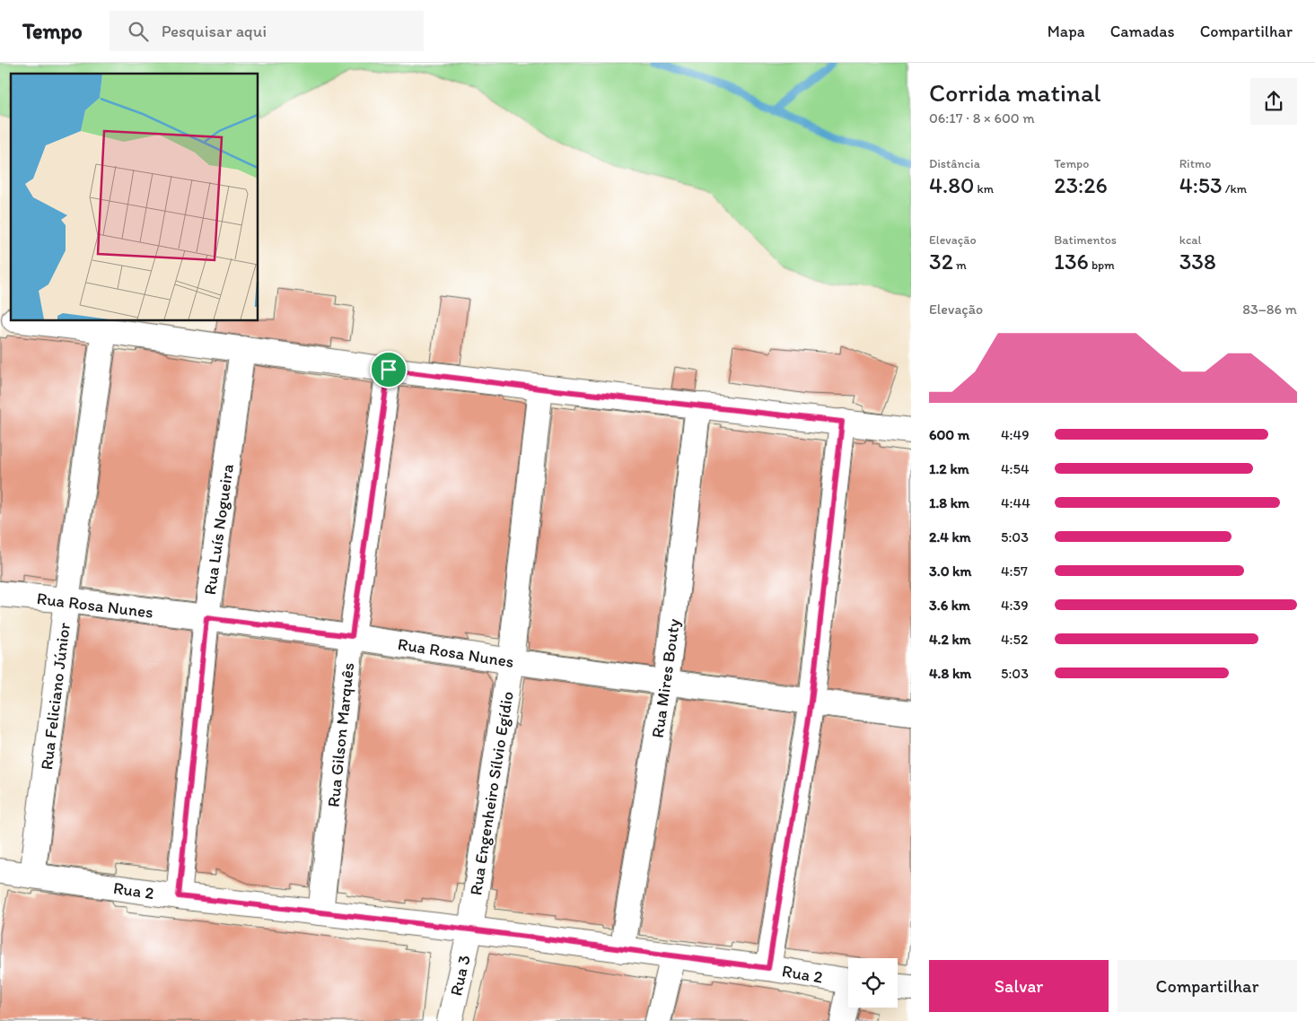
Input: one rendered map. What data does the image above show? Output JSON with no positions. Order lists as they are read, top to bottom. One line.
{"streets":{"street":["Rua Luís Nogueira","Rua Rosa Nunes","Rua Mires Bouty","Rua Feliciano Júnior","Rua Gilson Marquês","Rua Engenheiro Sílvio Egídio","Rua 2","Rua 3"]},"crossings":[["Rua Luís Nogueira","Rua Rosa Nunes"],["Rua Luís Nogueira","Rua 2"],["Rua Rosa Nunes","Rua Mires Bouty"],["Rua Rosa Nunes","Rua Feliciano Júnior"],["Rua Rosa Nunes","Rua Gilson Marquês"],["Rua Rosa Nunes","Rua Engenheiro Sílvio Egídio"],["Rua Mires Bouty","Rua 2"],["Rua Feliciano Júnior","Rua 2"],["Rua Gilson Marquês","Rua 2"],["Rua Engenheiro Sílvio Egídio","Rua 2"],["Rua Engenheiro Sílvio Egídio","Rua 3"],["Rua 2","Rua 3"]],"page":{"header":"Tempo","search":"Pesquisar aqui","nav":["Mapa","Camadas","Compartilhar"],"heading":["Corrida matinal","06:17 · 8 × 600 m"],"stats":[["Distância","4.80 km"],["Tempo","23:26"],["Ritmo","4:53 /km"],["Elevação","32 m"],["Batimentos","136 bpm"],["kcal","338"]],"chart":["Elevação","83–86 m"],"list":[{"name":"600 m","note":"4:49"},{"name":"1.2 km","note":"4:54"},{"name":"1.8 km","note":"4:44"},{"name":"2.4 km","note":"5:03"},{"name":"3.0 km","note":"4:57"},{"name":"3.6 km","note":"4:39"},{"name":"4.2 km","note":"4:52"},{"name":"4.8 km","note":"5:03"}],"buttons":["Salvar","Compartilhar"]}}
